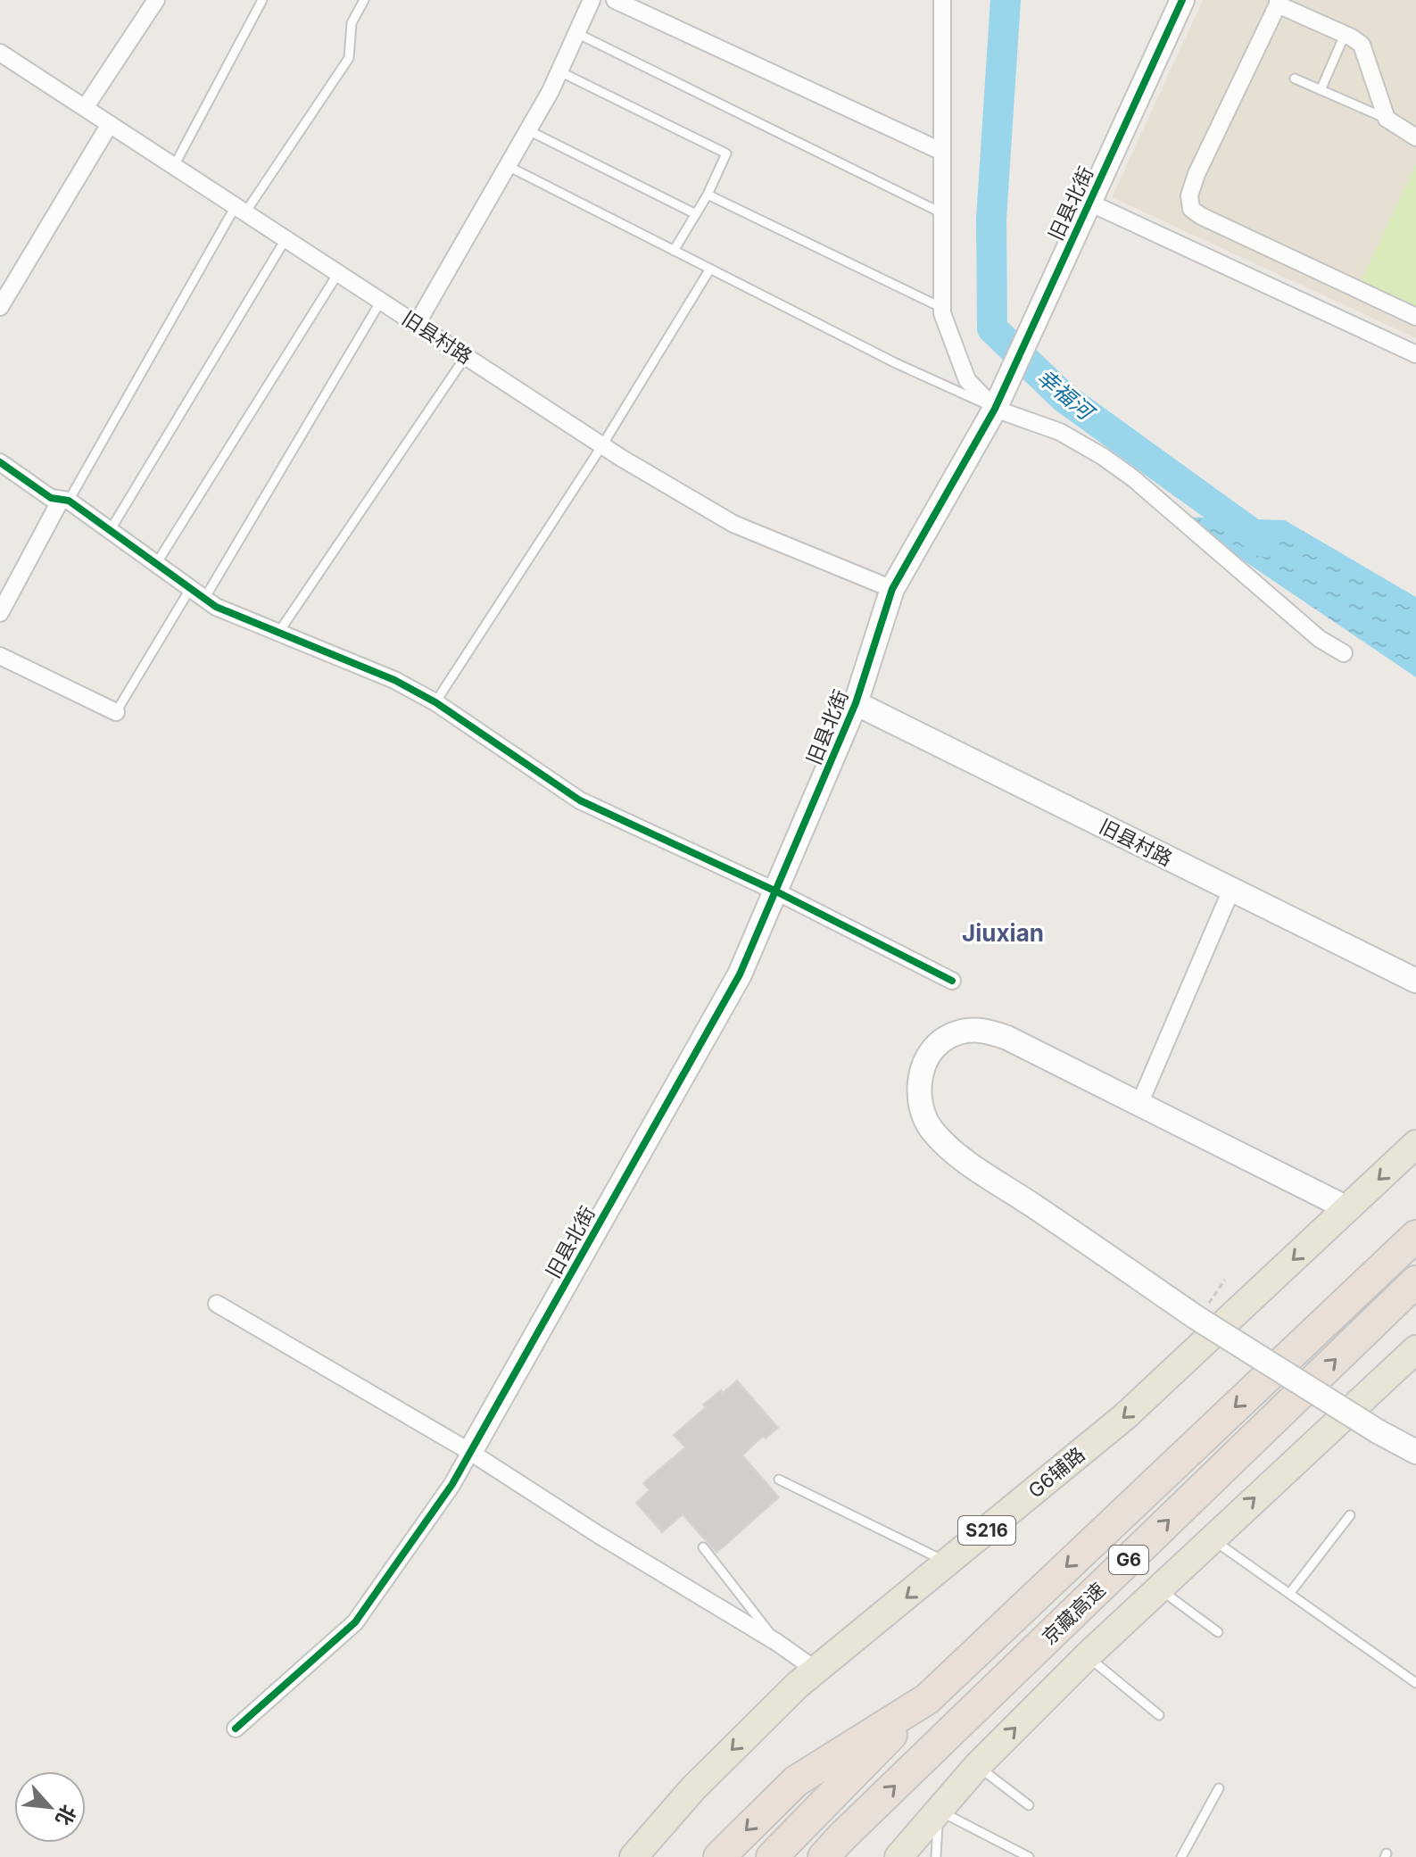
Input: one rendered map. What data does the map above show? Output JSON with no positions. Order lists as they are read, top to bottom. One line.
{"streets":{"highway":["G6","京藏高速"],"main road":["G6辅路","S216"],"street":["旧县北街","旧县村路"]},"crossings":[["旧县北街","旧县村路"]],"districts":["Jiuxian"],"water":["幸福河"],"north":"bottom right"}
